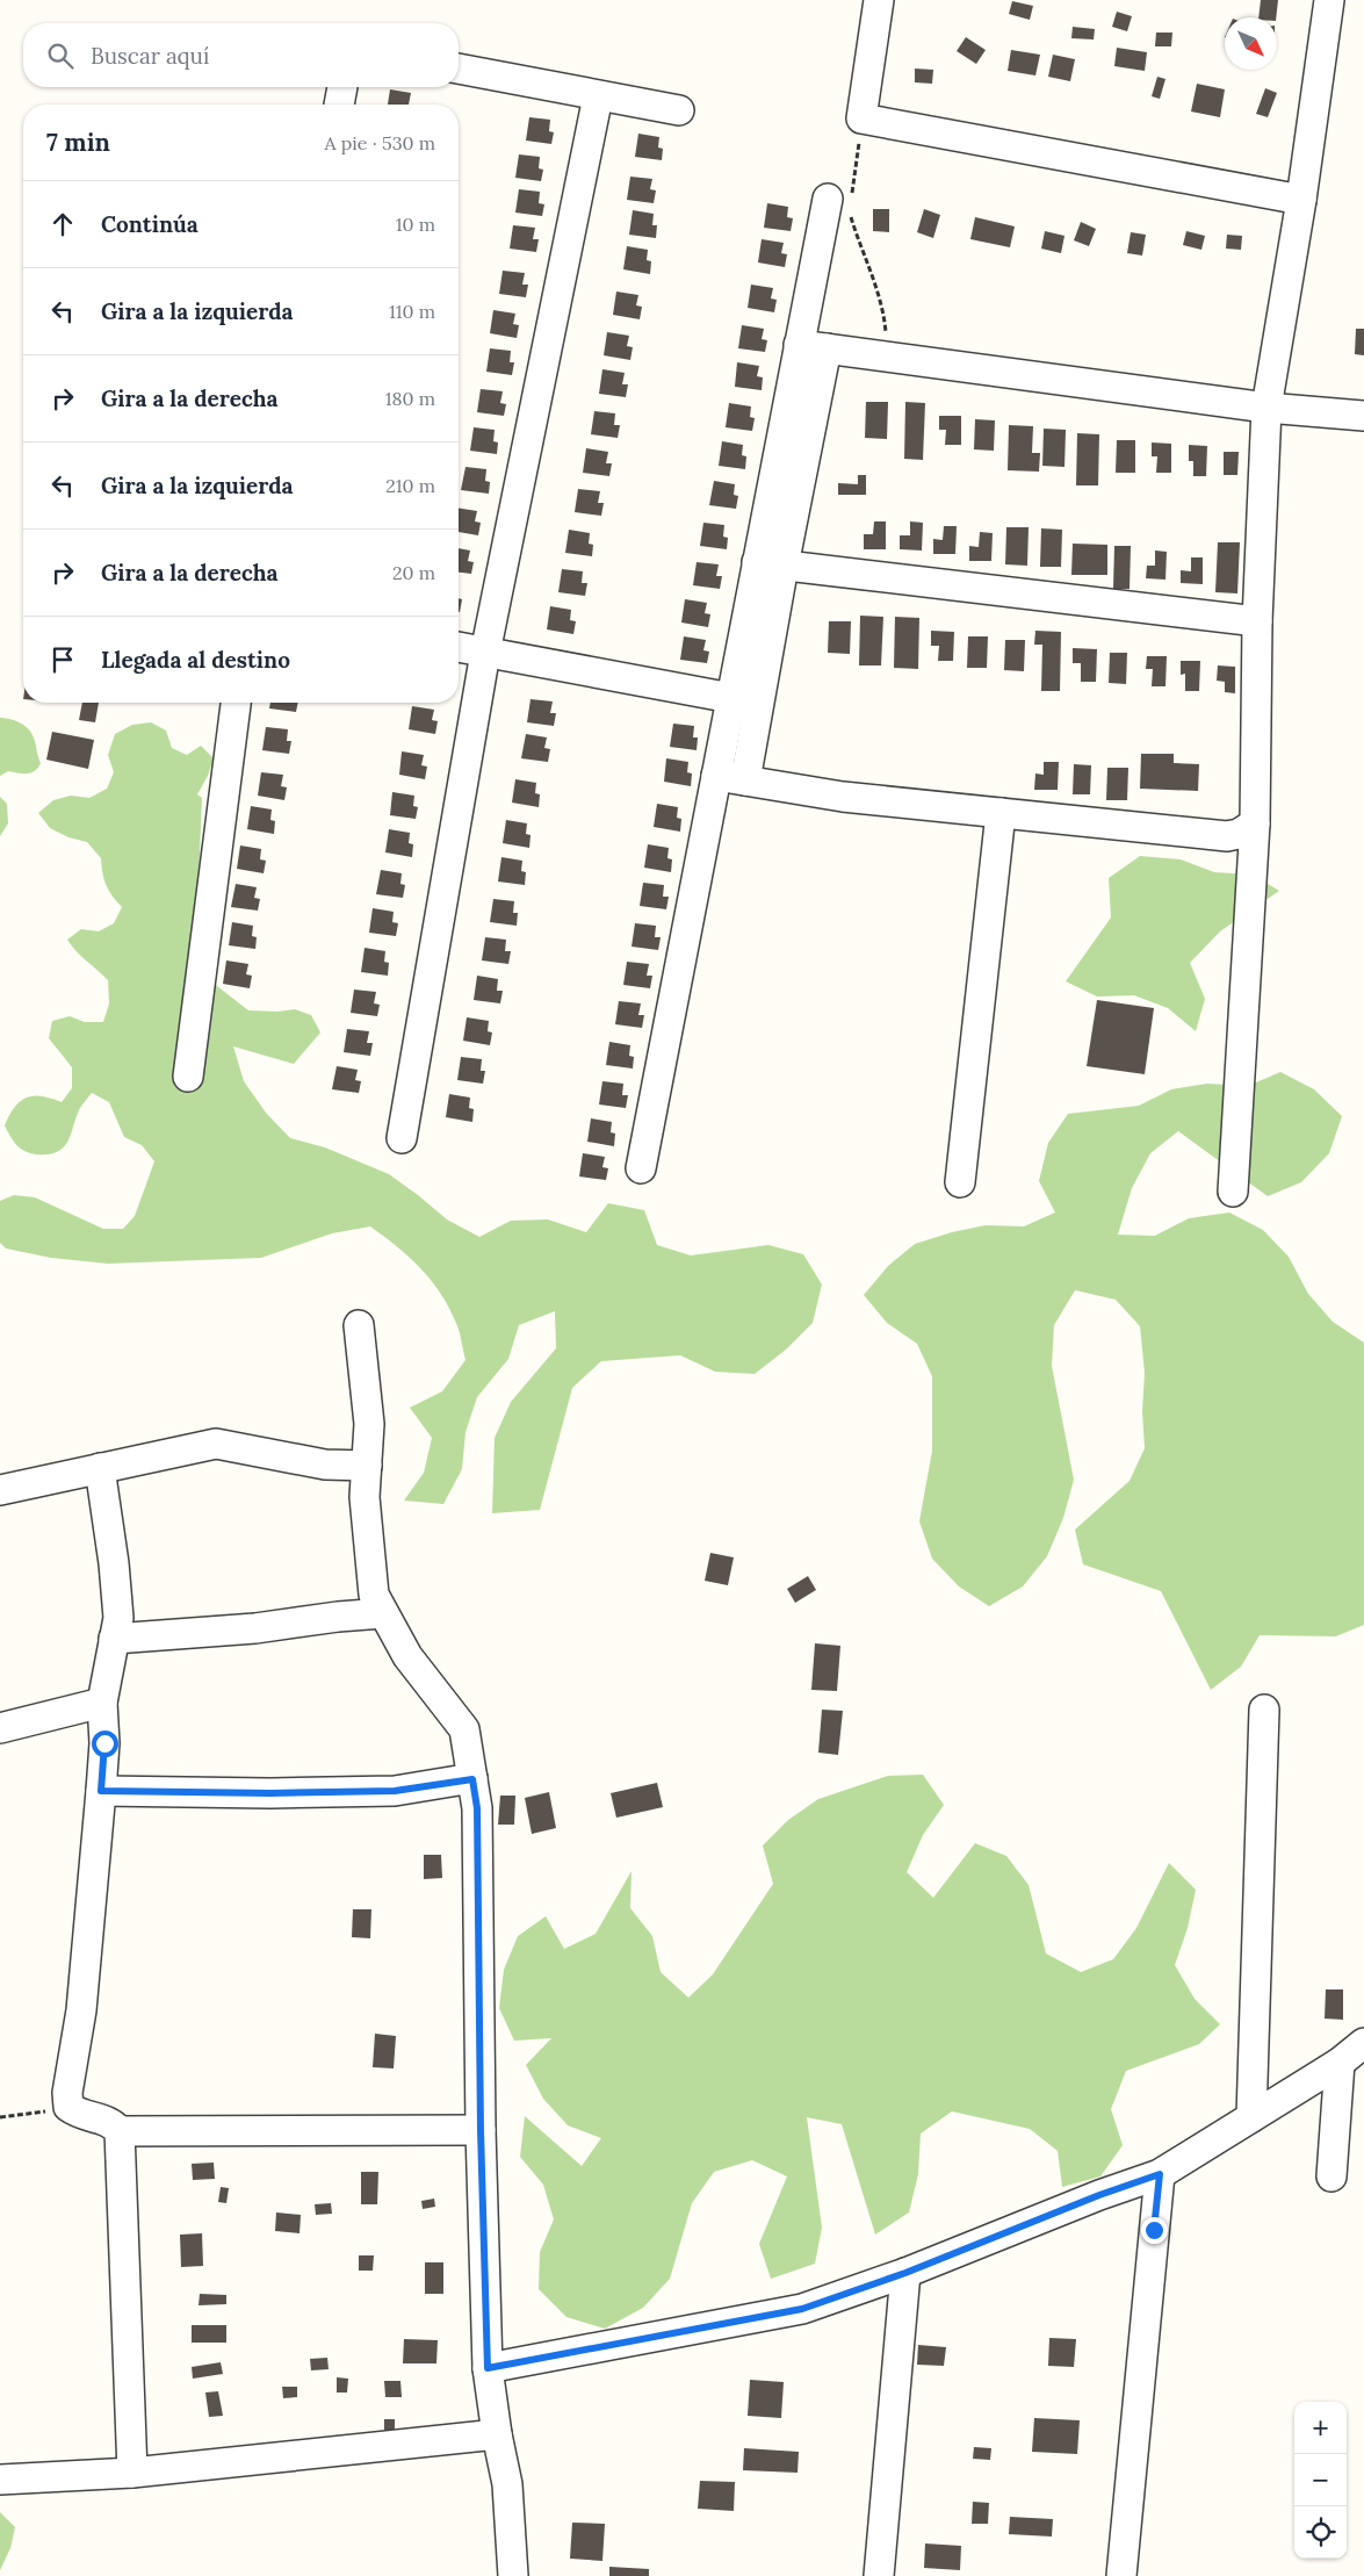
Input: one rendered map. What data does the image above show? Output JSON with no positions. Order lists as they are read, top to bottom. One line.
{"north":"bottom right","page":{"search":"Buscar aquí","heading":["7 min","A pie · 530 m"],"list":[["Continúa","10 m"],["Gira a la izquierda","110 m"],["Gira a la derecha","180 m"],["Gira a la izquierda","210 m"],["Gira a la derecha","20 m"],"Llegada al destino"],"map_buttons":["+","−"]}}
